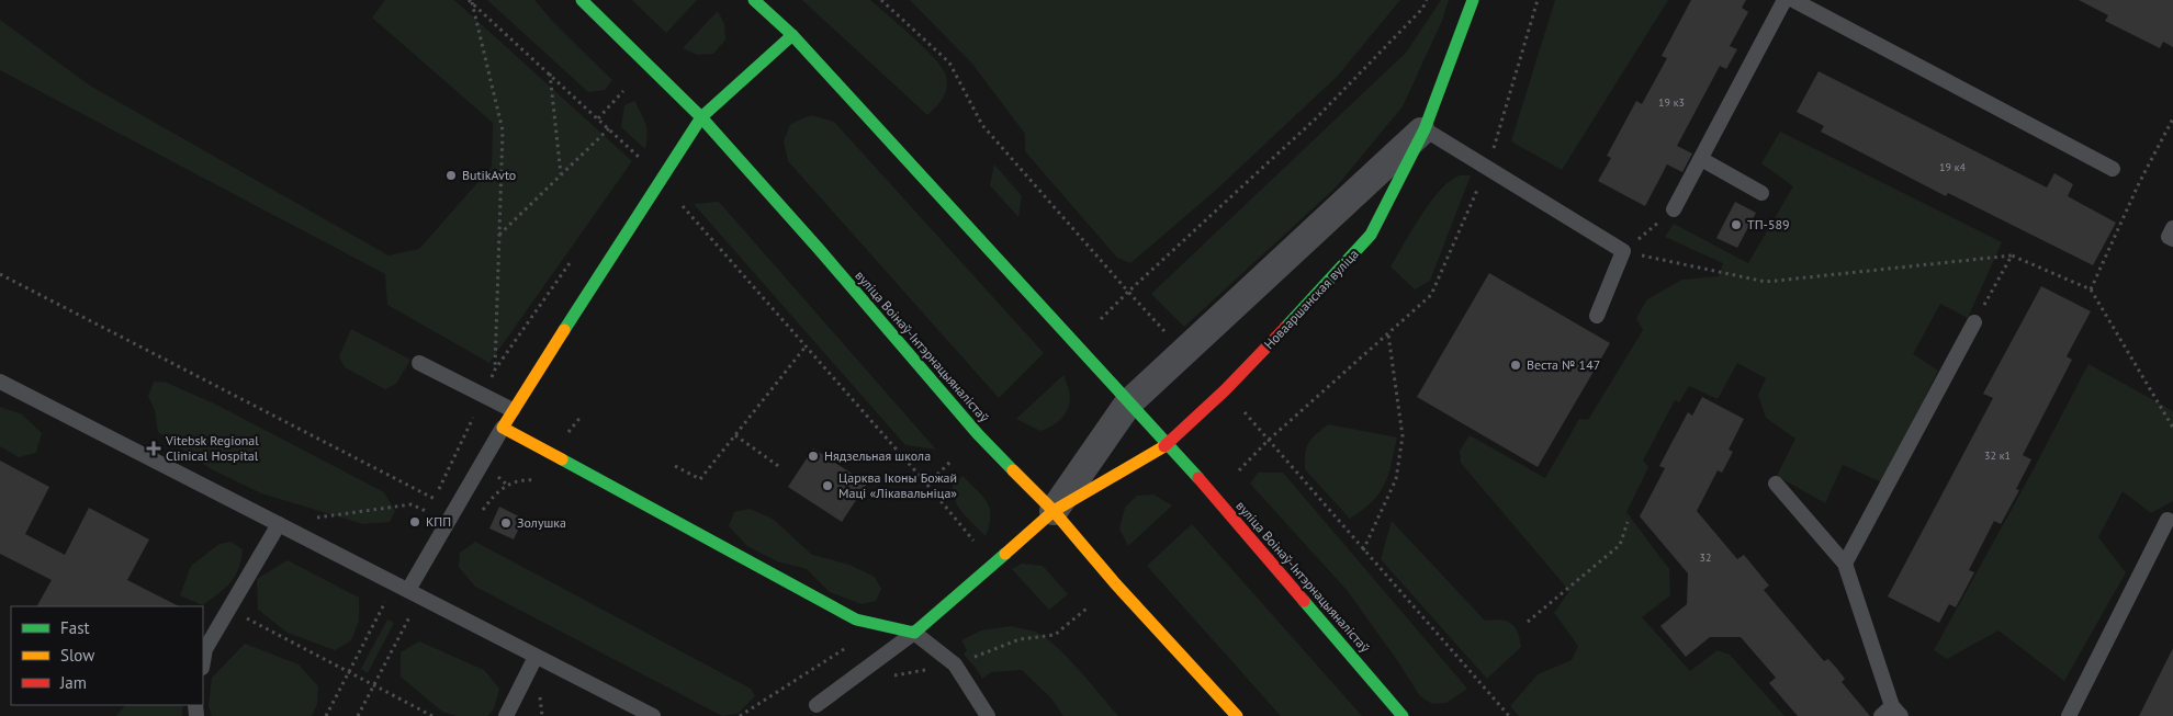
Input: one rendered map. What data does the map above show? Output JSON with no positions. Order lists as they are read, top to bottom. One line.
{"streets":{"main road":["Новааршанская вуліца","вуліца Воінаў-Інтэрнацыяналістаў"]},"crossings":[["Новааршанская вуліца","вуліца Воінаў-Інтэрнацыяналістаў"]],"places":{"other":["ButikAvto","ТП-589","Веста № 147","Нядзельная школа","Царква Іконы Божай Маці «Лікавальніца»","КПП","Золушка"],"health":["Vitebsk Regional Clinical Hospital"]},"house_numbers":["19 к3","19 к4","32 к1","32"],"legend":["Fast","Slow","Jam"]}
